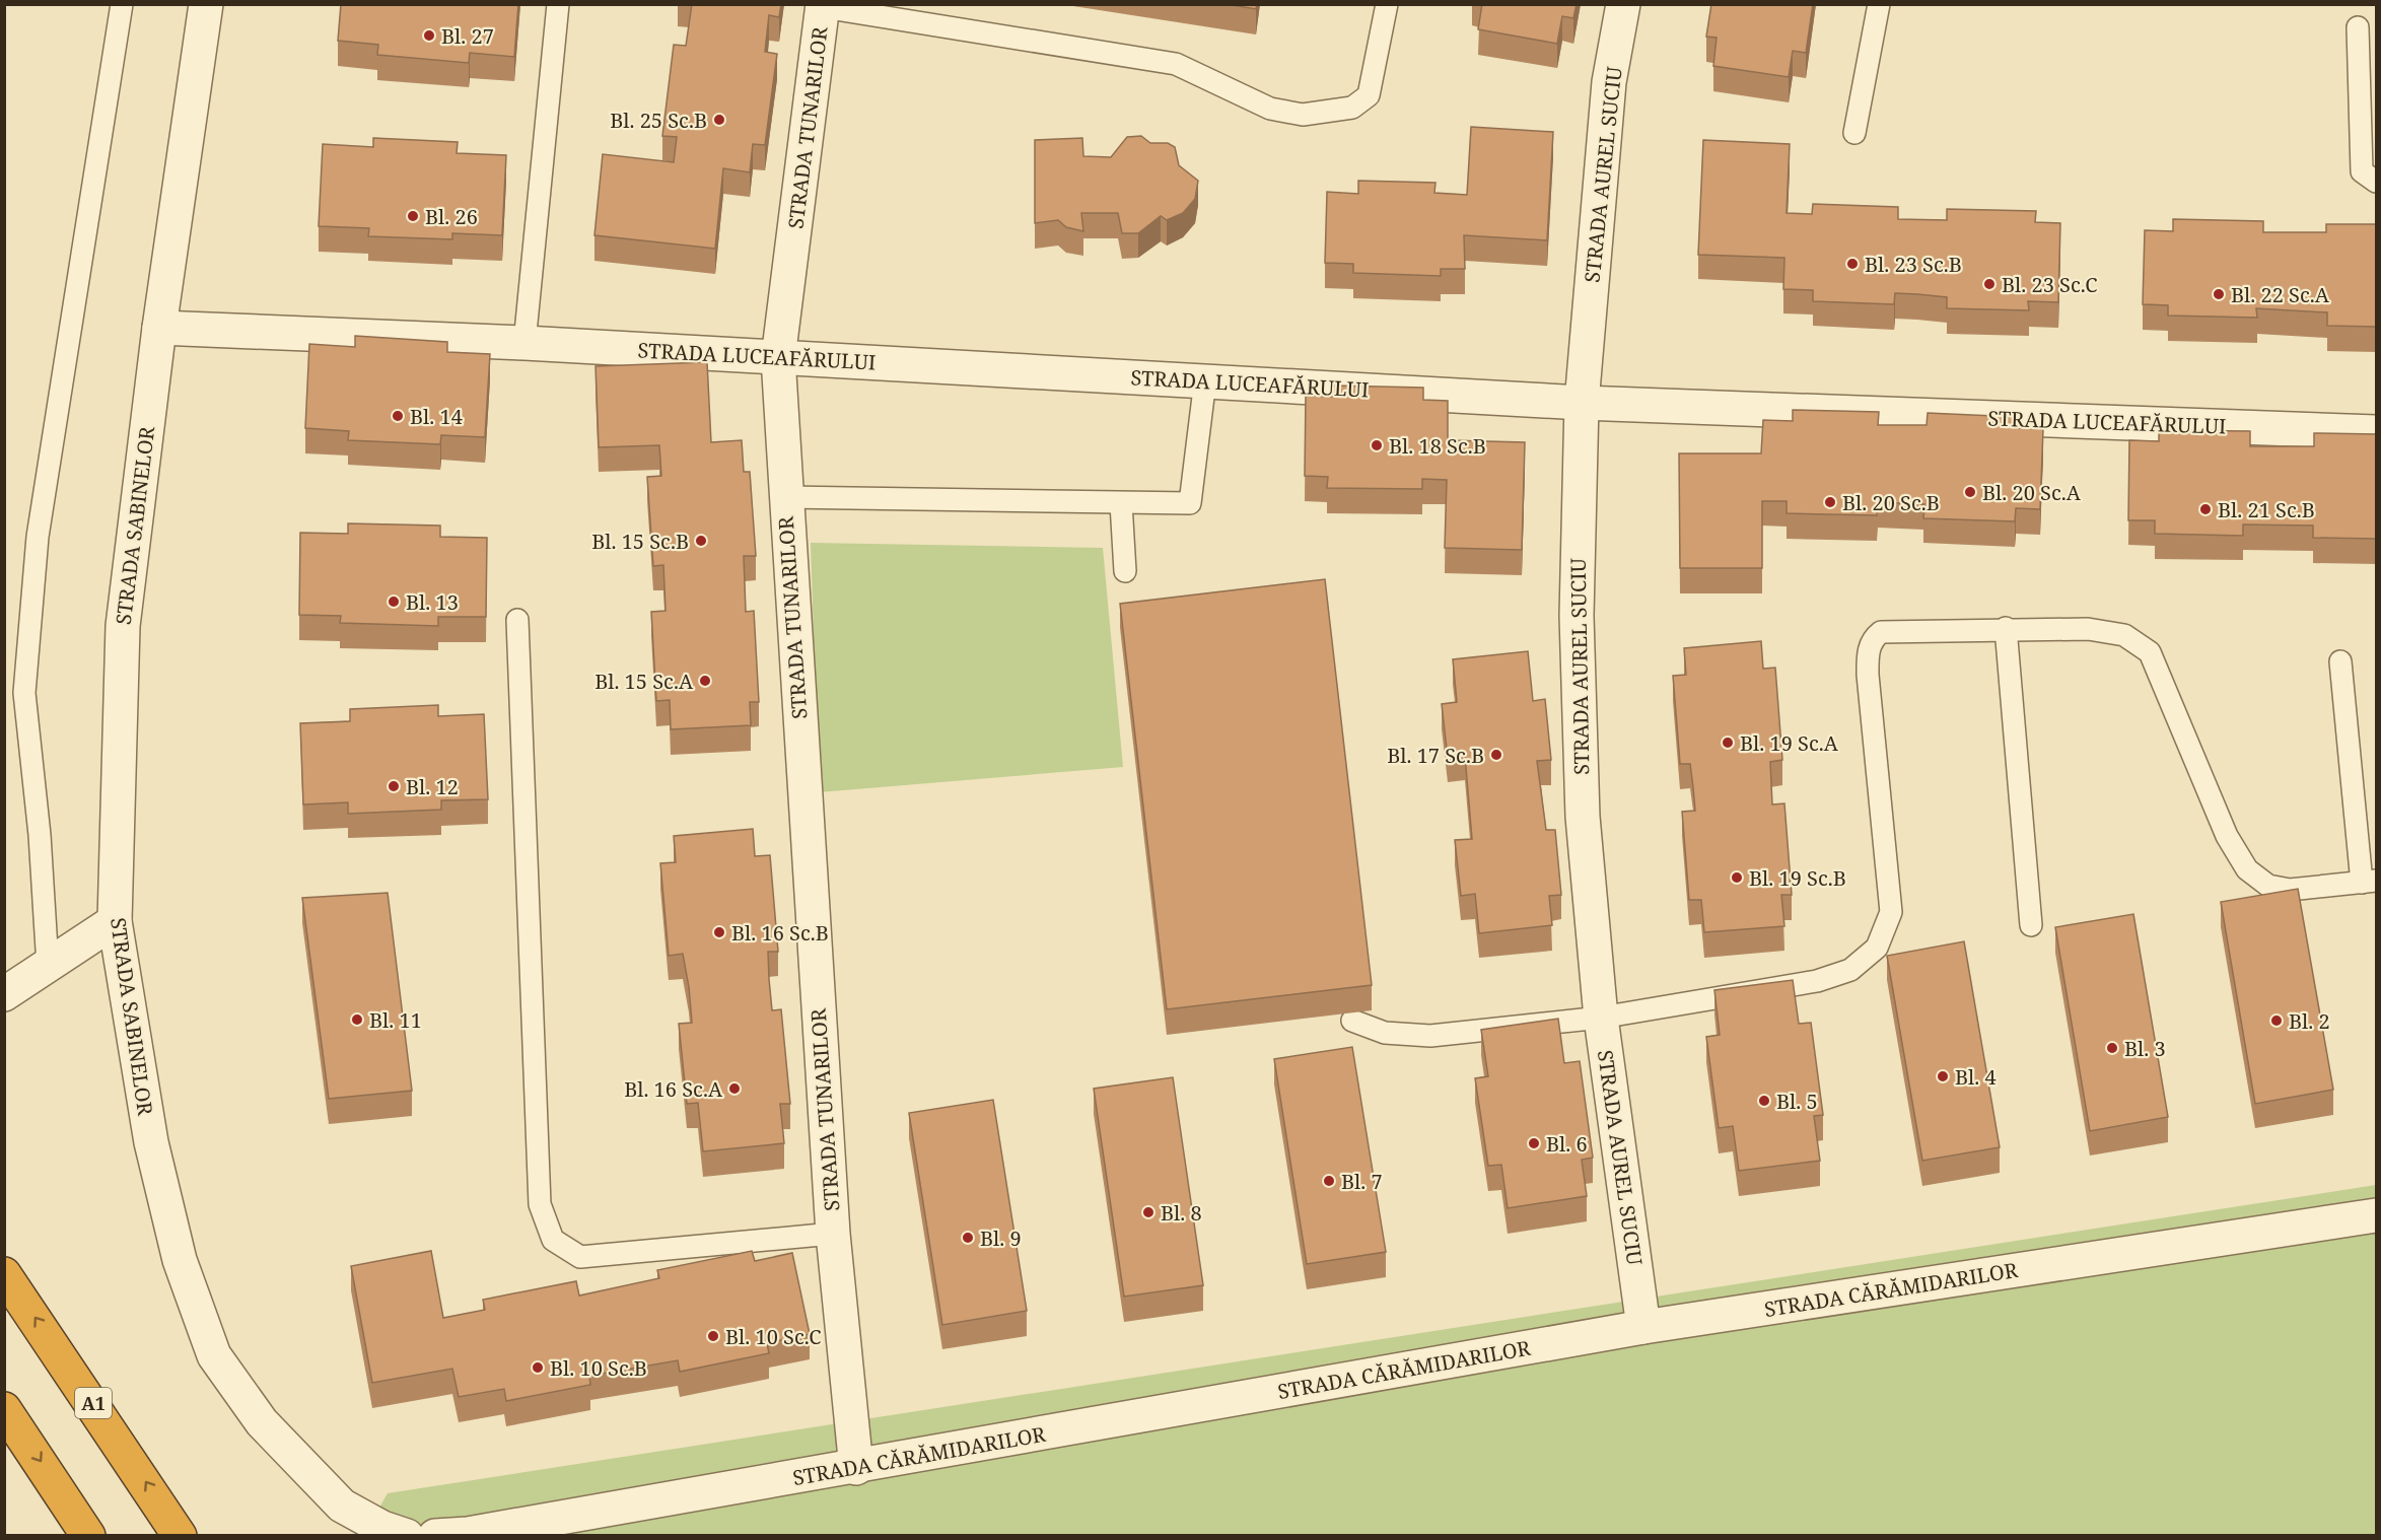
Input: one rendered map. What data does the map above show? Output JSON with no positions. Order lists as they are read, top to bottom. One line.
{"streets":{"highway":["A1"],"street":["STRADA TUNARILOR","STRADA AUREL SUCIU","STRADA LUCEAFĂRULUI","STRADA SABINELOR","STRADA CĂRĂMIDARILOR"]},"crossings":[["STRADA TUNARILOR","STRADA LUCEAFĂRULUI"],["STRADA TUNARILOR","STRADA CĂRĂMIDARILOR"],["STRADA AUREL SUCIU","STRADA LUCEAFĂRULUI"],["STRADA AUREL SUCIU","STRADA CĂRĂMIDARILOR"],["STRADA LUCEAFĂRULUI","STRADA SABINELOR"]],"places":["Bl. 27","Bl. 25 Sc.B","Bl. 26","Bl. 23 Sc.B","Bl. 23 Sc.C","Bl. 22 Sc.A","Bl. 14","Bl. 18 Sc.B","Bl. 20 Sc.A","Bl. 20 Sc.B","Bl. 21 Sc.B","Bl. 15 Sc.B","Bl. 13","Bl. 15 Sc.A","Bl. 19 Sc.A","Bl. 17 Sc.B","Bl. 12","Bl. 19 Sc.B","Bl. 16 Sc.B","Bl. 11","Bl. 2","Bl. 3","Bl. 4","Bl. 16 Sc.A","Bl. 5","Bl. 6","Bl. 7","Bl. 8","Bl. 9","Bl. 10 Sc.C","Bl. 10 Sc.B"]}
